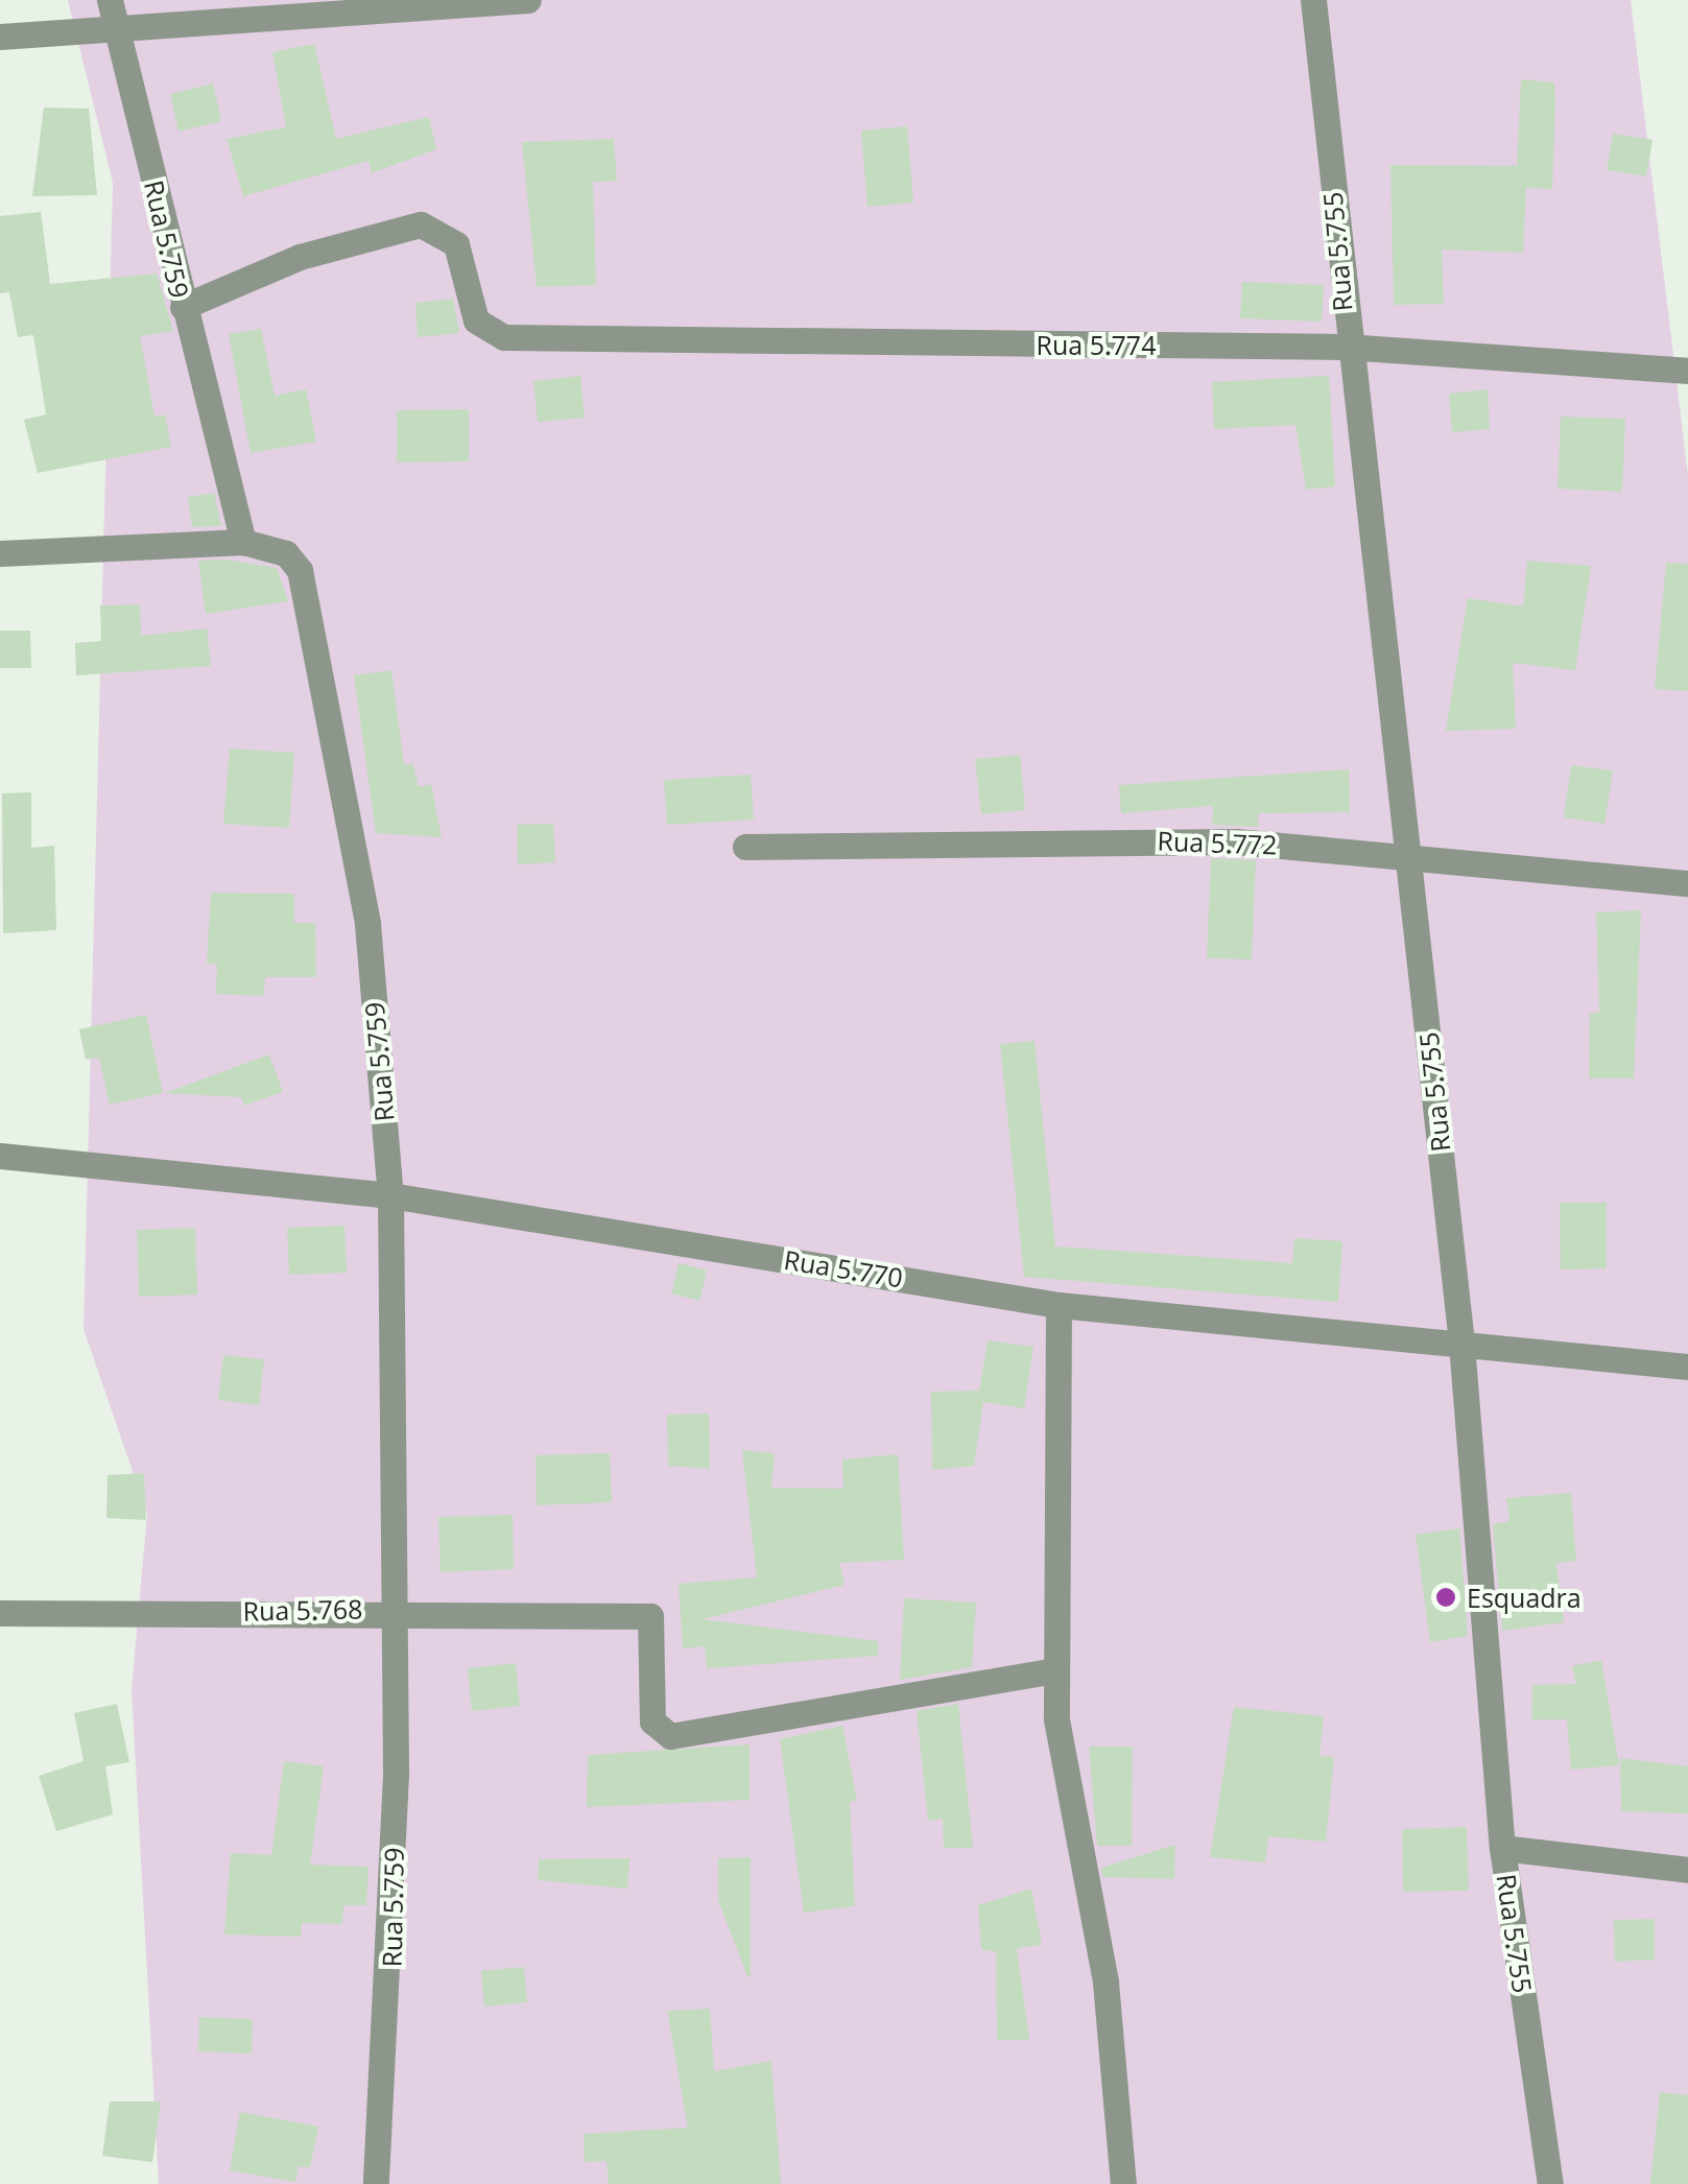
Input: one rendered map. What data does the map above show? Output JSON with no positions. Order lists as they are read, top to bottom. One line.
{"streets":{"street":["Rua 5.759","Rua 5.755","Rua 5.774","Rua 5.772","Rua 5.770","Rua 5.768"]},"crossings":[["Rua 5.759","Rua 5.774"],["Rua 5.759","Rua 5.770"],["Rua 5.759","Rua 5.768"],["Rua 5.755","Rua 5.774"],["Rua 5.755","Rua 5.772"],["Rua 5.755","Rua 5.770"]],"places":["Esquadra"]}
